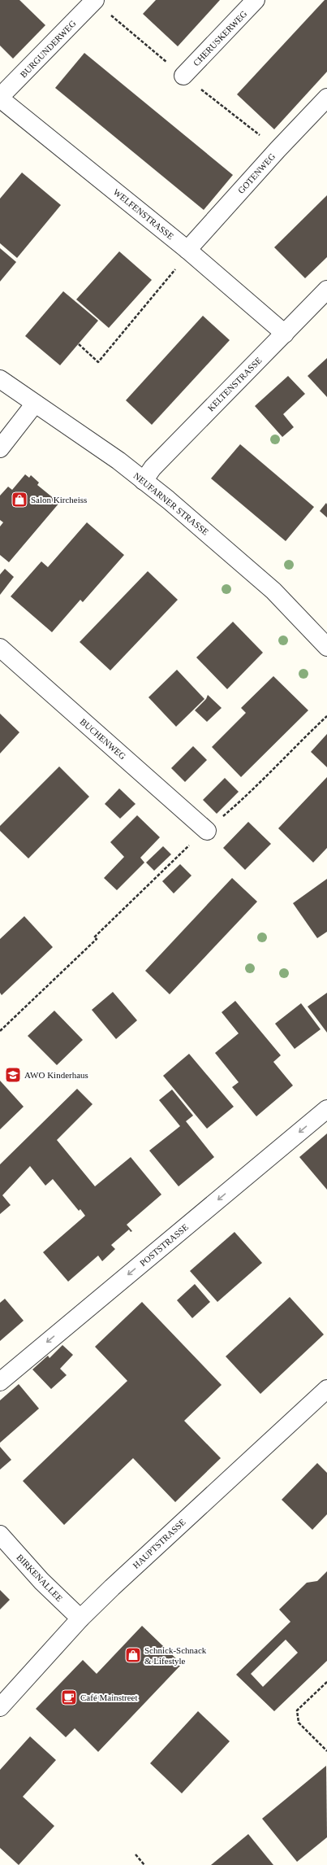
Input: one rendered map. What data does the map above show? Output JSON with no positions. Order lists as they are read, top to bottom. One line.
{"streets":{"street":["CHERUSKERWEG","BURGUNDERWEG","GOTENWEG","WELFENSTRASSE","KELTENSTRASSE","NEUFARNER STRASSE","BUCHENWEG","POSTSTRASSE","HAUPTSTRASSE","BIRKENALLEE"]},"crossings":[["BURGUNDERWEG","WELFENSTRASSE"],["GOTENWEG","WELFENSTRASSE"],["WELFENSTRASSE","KELTENSTRASSE"],["KELTENSTRASSE","NEUFARNER STRASSE"],["HAUPTSTRASSE","BIRKENALLEE"]],"one_way":["POSTSTRASSE"],"places":{"shop":["Salon Kircheiss","Schnick-Schnack & Lifestyle"],"school or university":["AWO Kinderhaus"],"cafe":["Café Mainstreet"]}}
